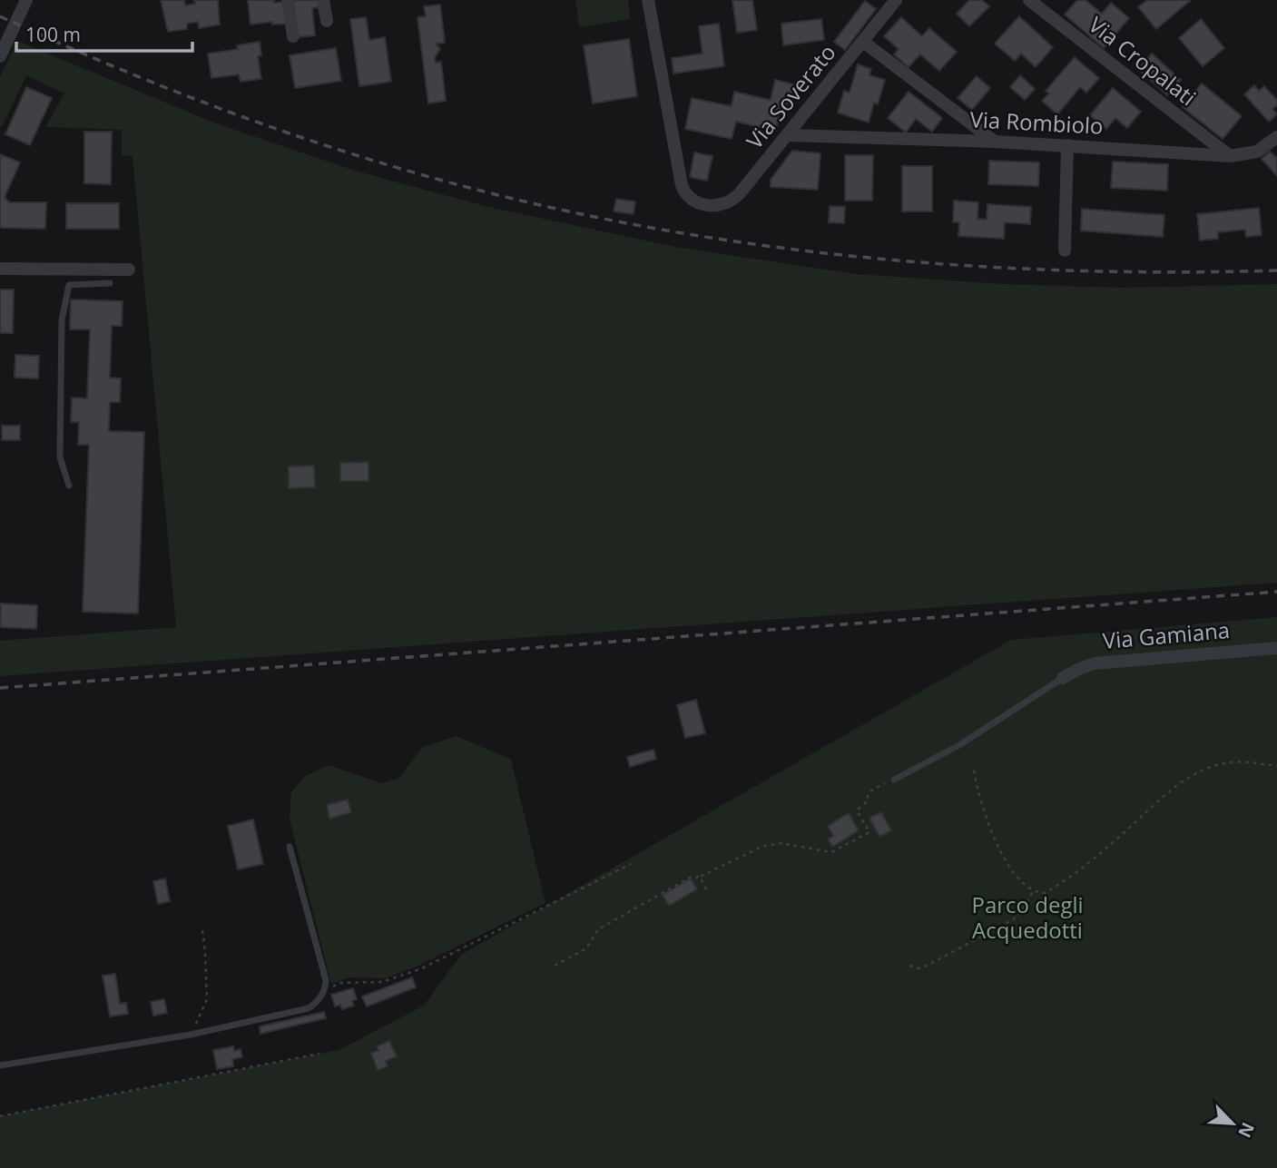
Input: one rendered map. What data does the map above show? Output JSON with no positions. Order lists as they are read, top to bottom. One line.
{"streets":{"street":["Via Cropalati","Via Soverato","Via Rombiolo","Via Gamiana"]},"crossings":[["Via Cropalati","Via Rombiolo"],["Via Soverato","Via Rombiolo"]],"parks":["Parco degli Acquedotti"],"scale_bar":"100 m","north":"bottom right"}
